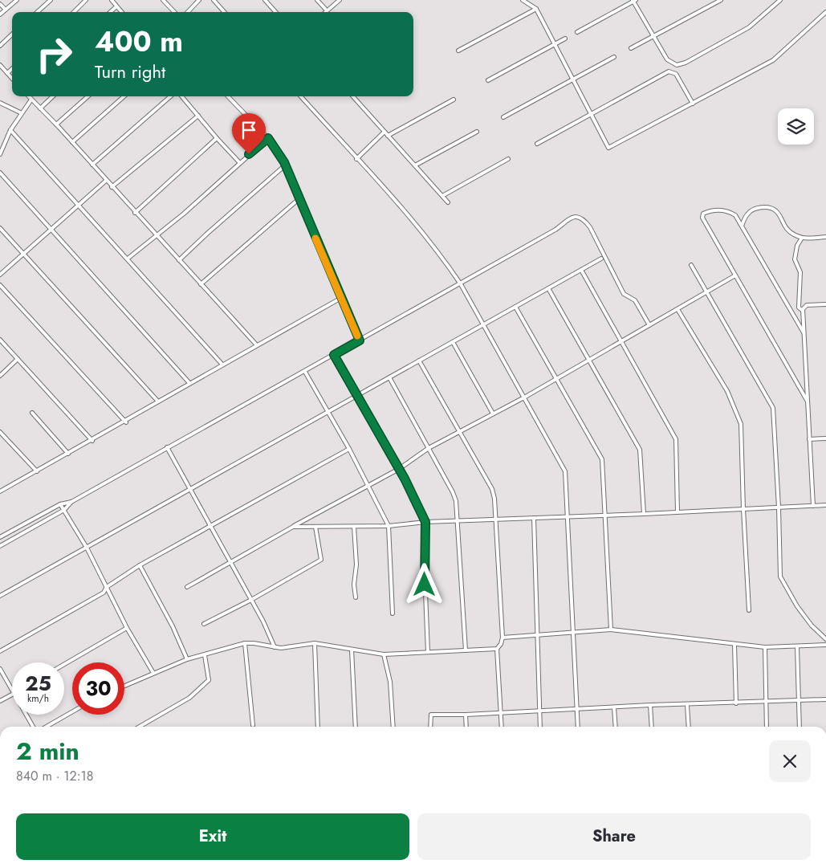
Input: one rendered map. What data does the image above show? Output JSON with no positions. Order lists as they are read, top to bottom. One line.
{"page":{"turn":["400 m","Turn right"],"speed":"25 km/h","limit":"30","heading":["2 min","840 m · 12:18"],"buttons":["Exit","Share"]}}
